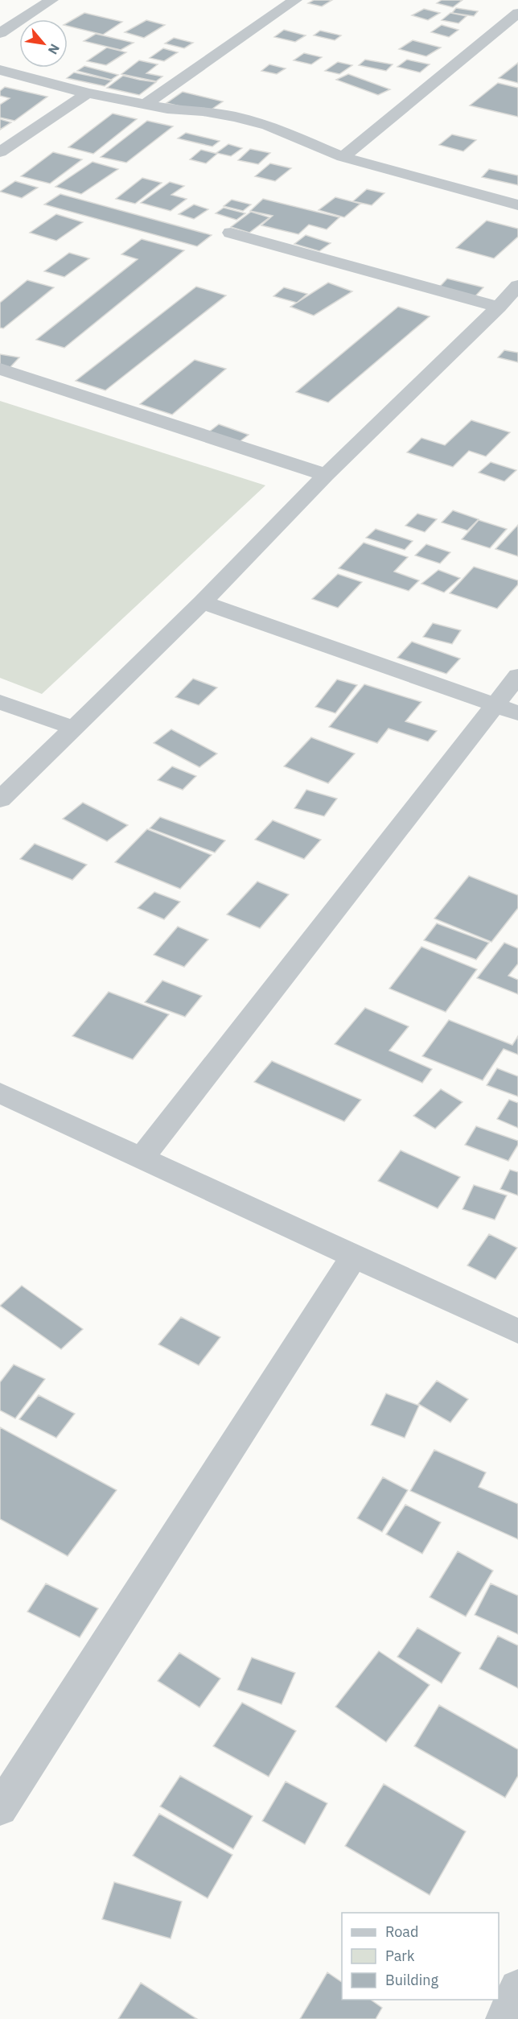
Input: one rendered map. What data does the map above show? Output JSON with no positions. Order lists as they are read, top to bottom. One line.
{"legend":["Road","Park","Building"],"north":"bottom right"}
